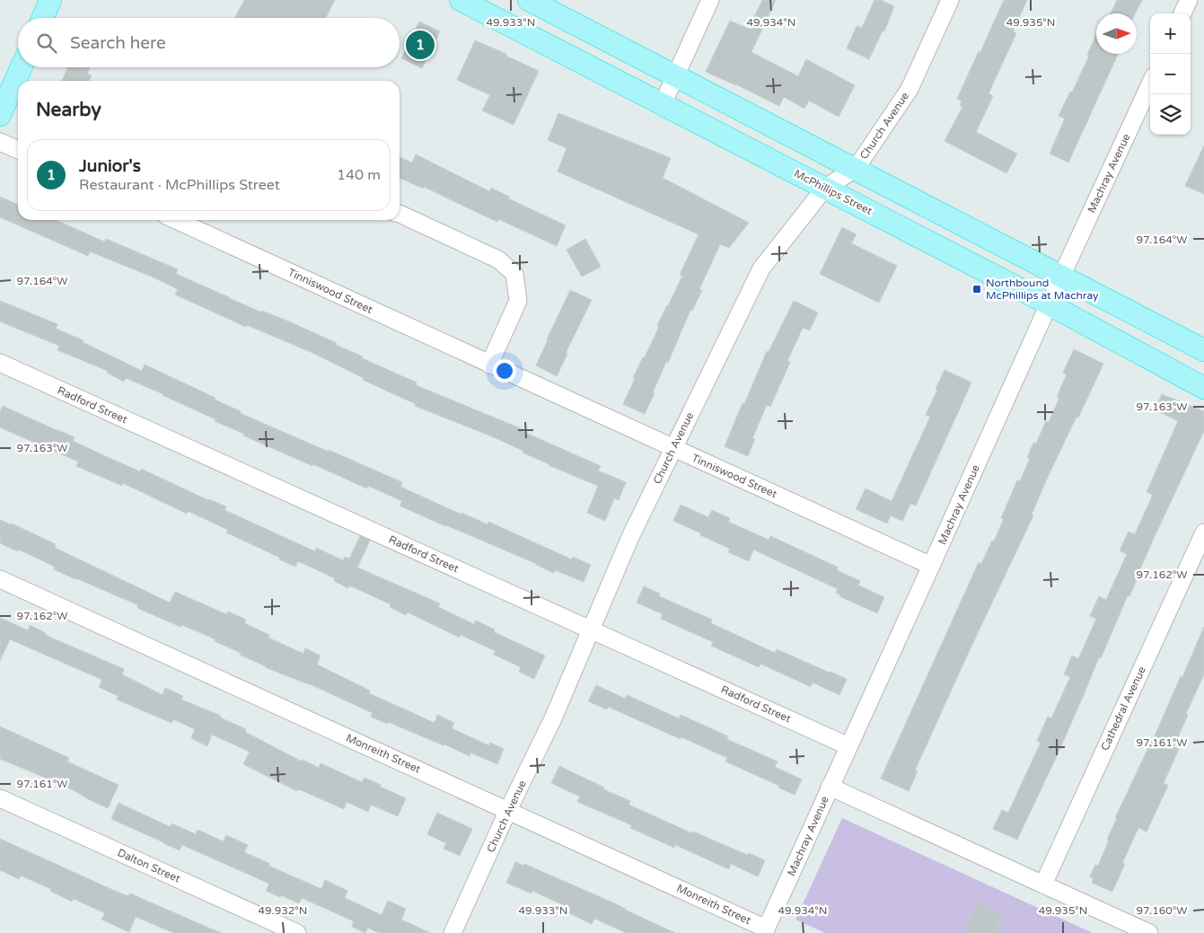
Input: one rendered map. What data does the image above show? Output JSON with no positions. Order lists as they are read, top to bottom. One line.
{"streets":{"main road":["McPhillips Street"],"street":["Church Avenue","Machray Avenue","Tinniswood Street","Radford Street","Cathedral Avenue","Monreith Street","Dalton Street"]},"crossings":[["Church Avenue","McPhillips Street"],["Church Avenue","Tinniswood Street"],["Church Avenue","Radford Street"],["Church Avenue","Monreith Street"],["Machray Avenue","McPhillips Street"],["Machray Avenue","Tinniswood Street"],["Machray Avenue","Radford Street"],["Machray Avenue","Monreith Street"]],"places":{"transit":["Northbound McPhillips at Machray"]},"north":"right","page":{"map_buttons":["+","−"],"search":"Search here","pins":"1","heading":"Nearby","list":[{"mark":"1","name":"Junior's","note":"Restaurant · McPhillips Street","value":"140 m"}]},"coordinates":["49.933°N","49.934°N","49.935°N","97.164°W","97.163°W","97.162°W","97.161°W","97.160°W","49.932°N"]}
